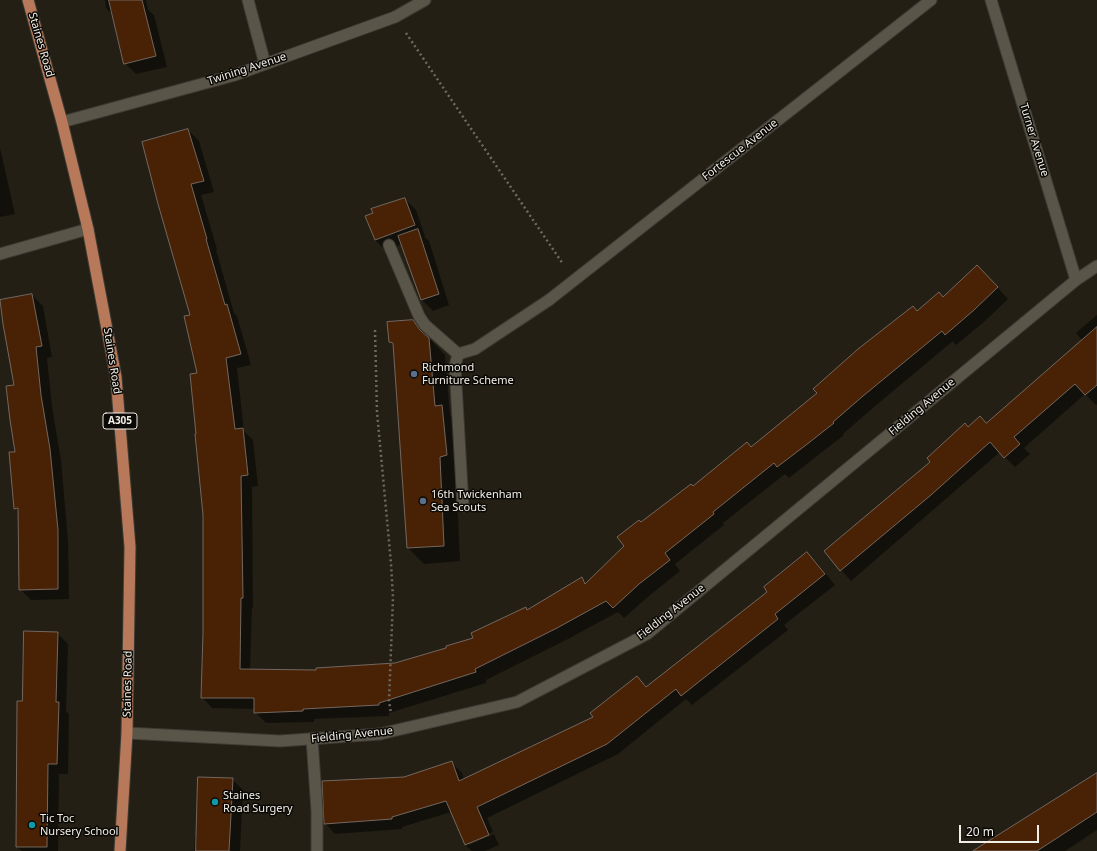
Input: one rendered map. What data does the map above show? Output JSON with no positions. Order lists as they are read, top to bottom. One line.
{"streets":{"main road":["Staines Road","A305"],"street":["Twining Avenue","Turner Avenue","Fortescue Avenue","Fielding Avenue"]},"crossings":[["Staines Road","Twining Avenue"],["Staines Road","Fielding Avenue"],["Turner Avenue","Fielding Avenue"]],"places":["Richmond Furniture Scheme","16th Twickenham Sea Scouts","Staines Road Surgery","Tic Toc Nursery School"],"scale_bar":"20 m"}
